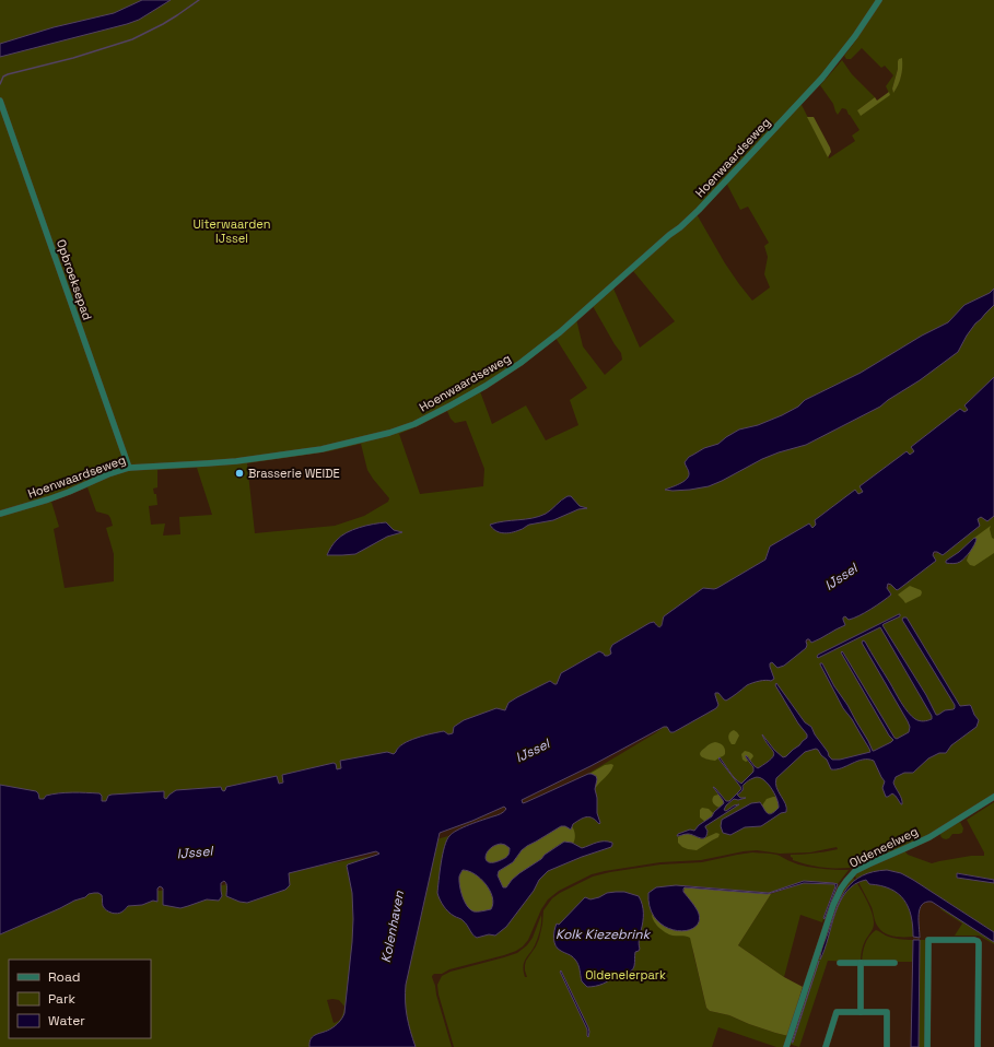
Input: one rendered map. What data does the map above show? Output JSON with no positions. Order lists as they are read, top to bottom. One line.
{"streets":{"street":["Hoenwaardseweg","Opbroeksepad","Oldeneelweg"]},"crossings":[["Hoenwaardseweg","Opbroeksepad"]],"water":["IJssel","Kolenhaven","Kolk Kiezebrink"],"parks":["Uiterwaarden IJssel","Oldenelerpark"],"places":["Brasserie WEIDE"],"legend":["Road","Park","Water"]}
